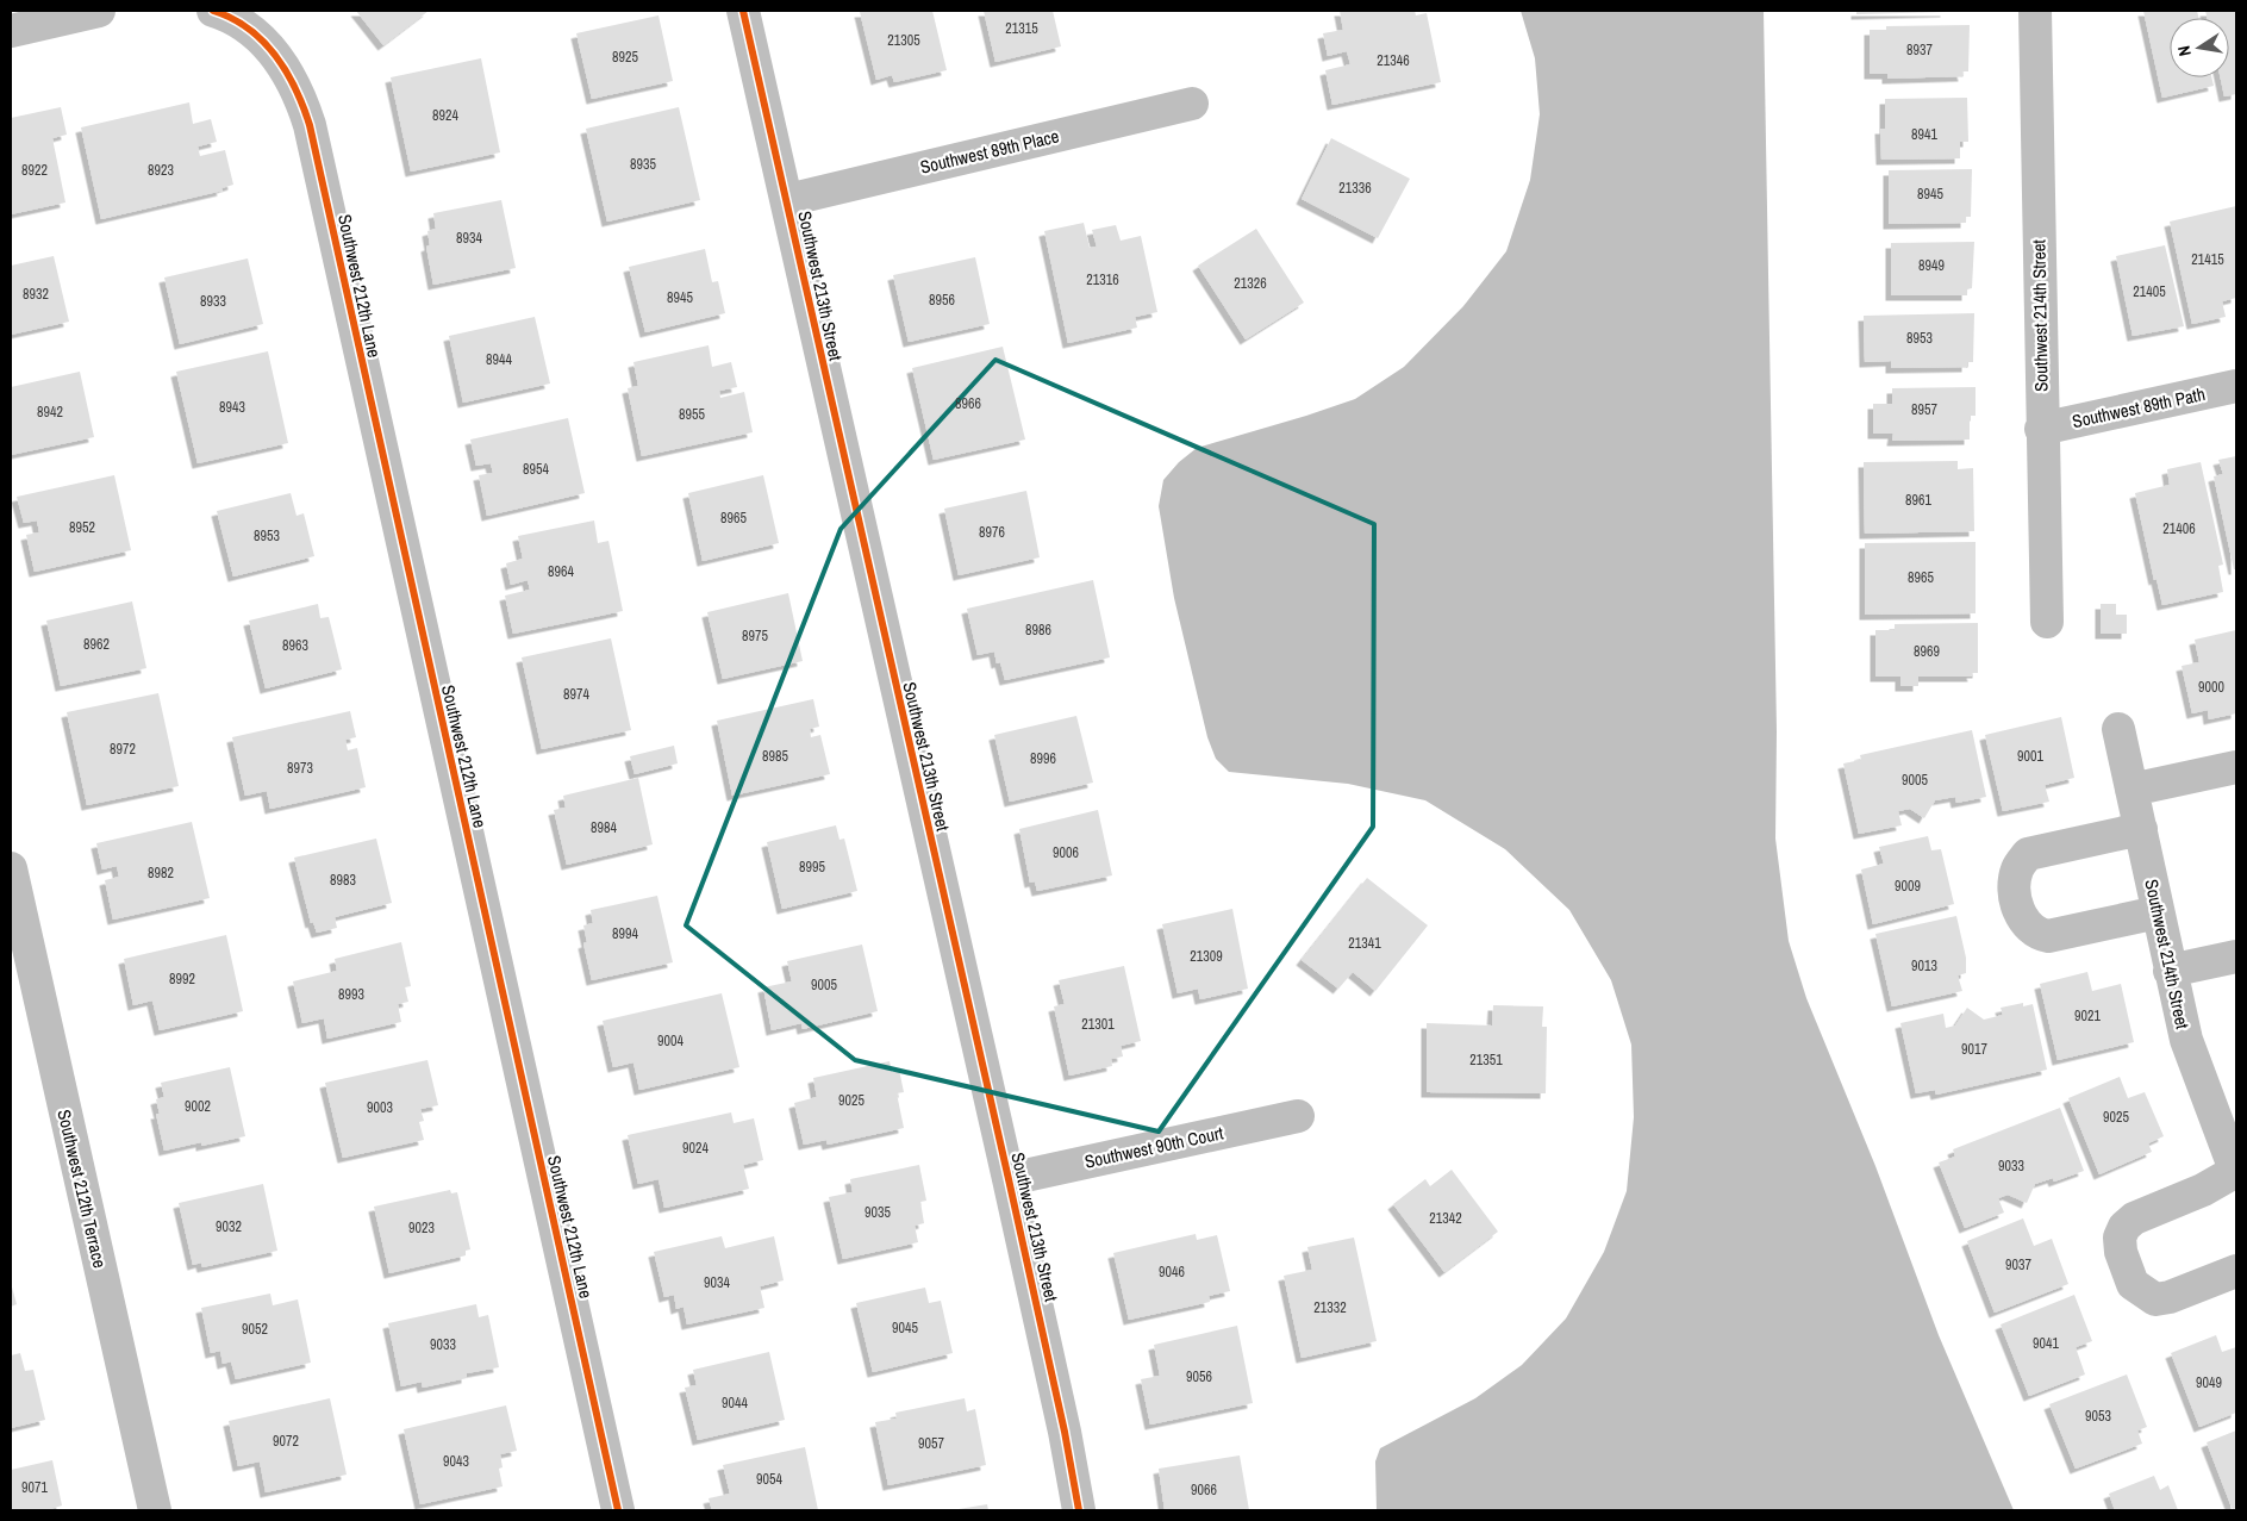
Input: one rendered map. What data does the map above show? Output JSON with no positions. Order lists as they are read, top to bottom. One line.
{"streets":{"street":["Southwest 89th Place","Southwest 212th Lane","Southwest 213th Street","Southwest 214th Street","Southwest 89th Path","Southwest 90th Court","Southwest 212th Terrace"]},"crossings":[["Southwest 89th Place","Southwest 213th Street"],["Southwest 213th Street","Southwest 90th Court"],["Southwest 214th Street","Southwest 89th Path"]],"house_numbers":["21315","21305","8937","8925","21346","8924","8941","8935","8922","8923","21336","8945","8934","21415","8949","21316","21326","21405","8932","8945","8956","8933","8953","8944","8966","8943","8957","8942","8955","8954","8961","8965","8952","21406","8976","8953","8964","8965","8986","8975","8962","8963","8969","9000","8974","8972","8985","9001","8996","8973","9005","8984","9006","8995","8982","8983","9009","8994","21341","21309","9013","8992","9005","8993","9021","21301","9004","9017","21351","9025","9002","9003","9025","9024","9033","9035","21342","9032","9023","9037","9046","9034","21332","9045","9052","9041","9033","9056","9049","9044","9053","9072","9057","9043","9054","9071","9066"],"north":"left"}
